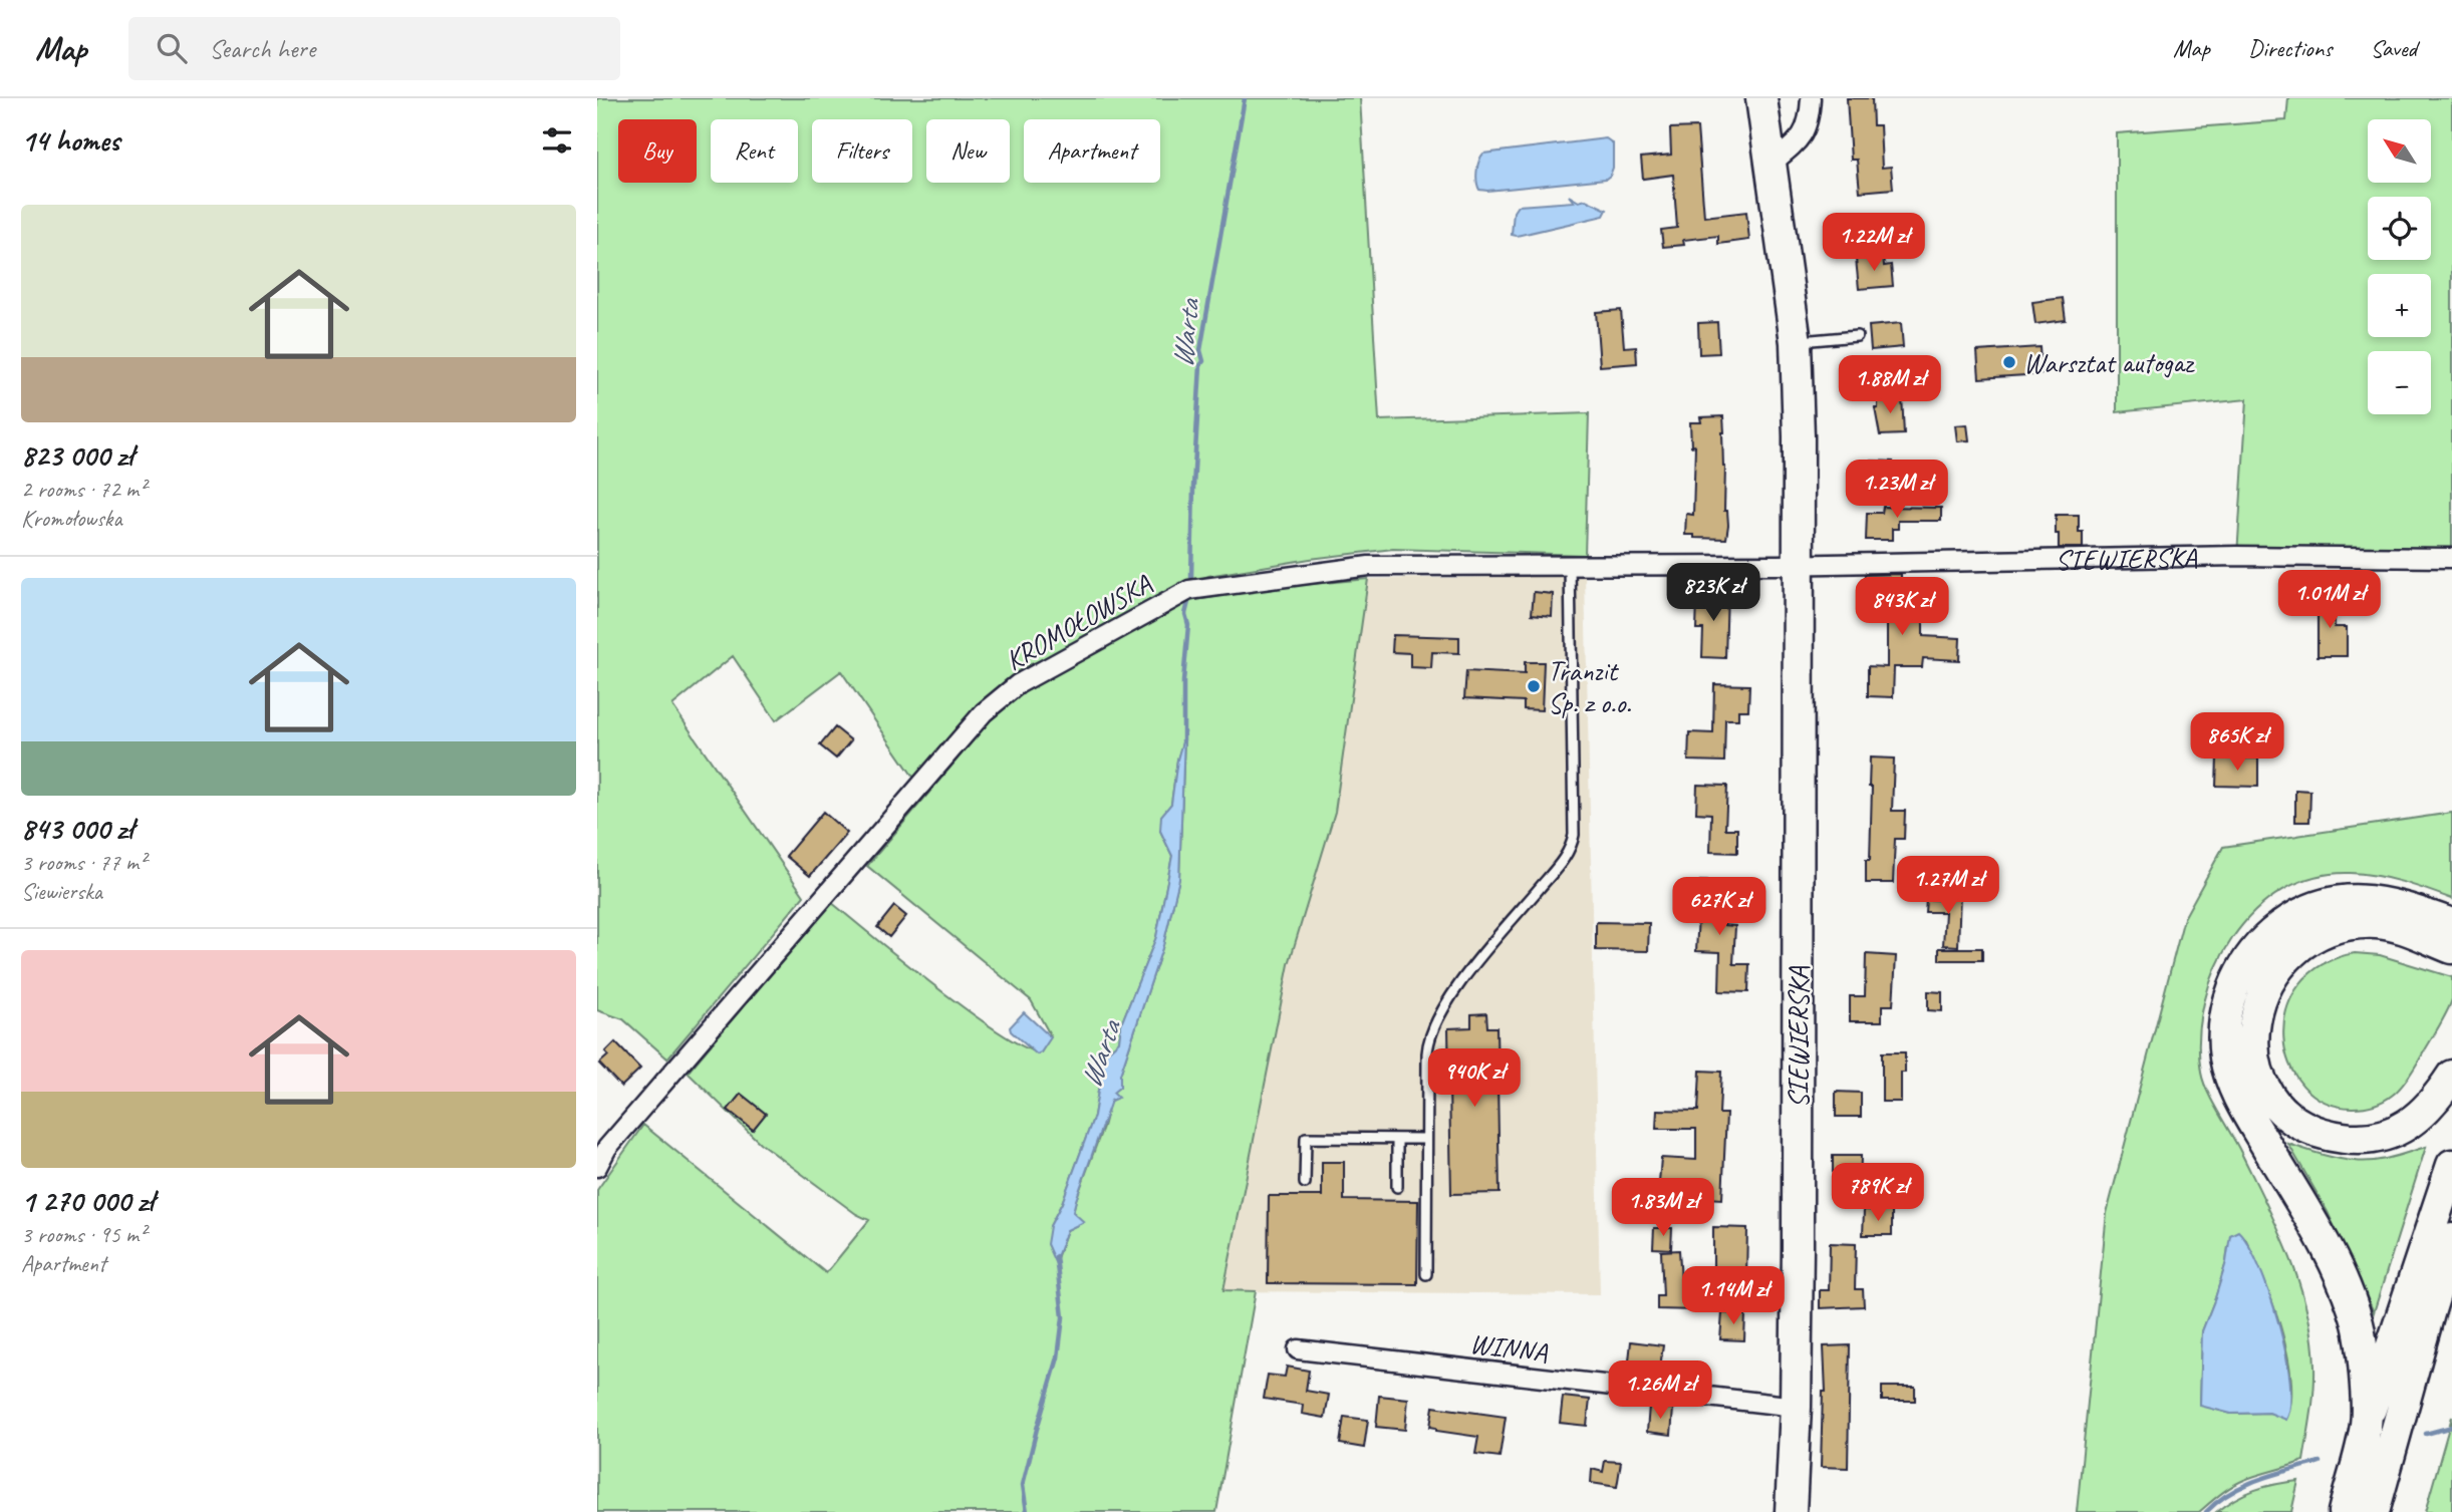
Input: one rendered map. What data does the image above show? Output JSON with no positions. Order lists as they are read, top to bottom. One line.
{"streets":{"main road":["SIEWIERSKA"],"street":["KROMOŁOWSKA","WINNA"]},"crossings":[["SIEWIERSKA","KROMOŁOWSKA"],["SIEWIERSKA","WINNA"]],"water":["Warta"],"places":["Warsztat autogaz","Tranzit Sp. z o.o."],"north":"top left","page":{"header":"Map","search":"Search here","nav":["Map","Directions","Saved"],"heading":"14 homes","map_buttons":["+","−"],"chip":["Buy","Rent","Filters","New","Apartment"],"list":[{"name":"823 000 zł","note":"2 rooms · 72 m² · Kromołowska"},{"name":"843 000 zł","note":"3 rooms · 77 m² · Siewierska"},{"name":"1 270 000 zł","note":"3 rooms · 95 m² · Apartment"}],"price":["1.22M zł","1.88M zł","1.23M zł","823K zł","1.01M zł","843K zł","865K zł","1.27M zł","627K zł","940K zł","789K zł","1.83M zł","1.14M zł","1.26M zł"]}}
